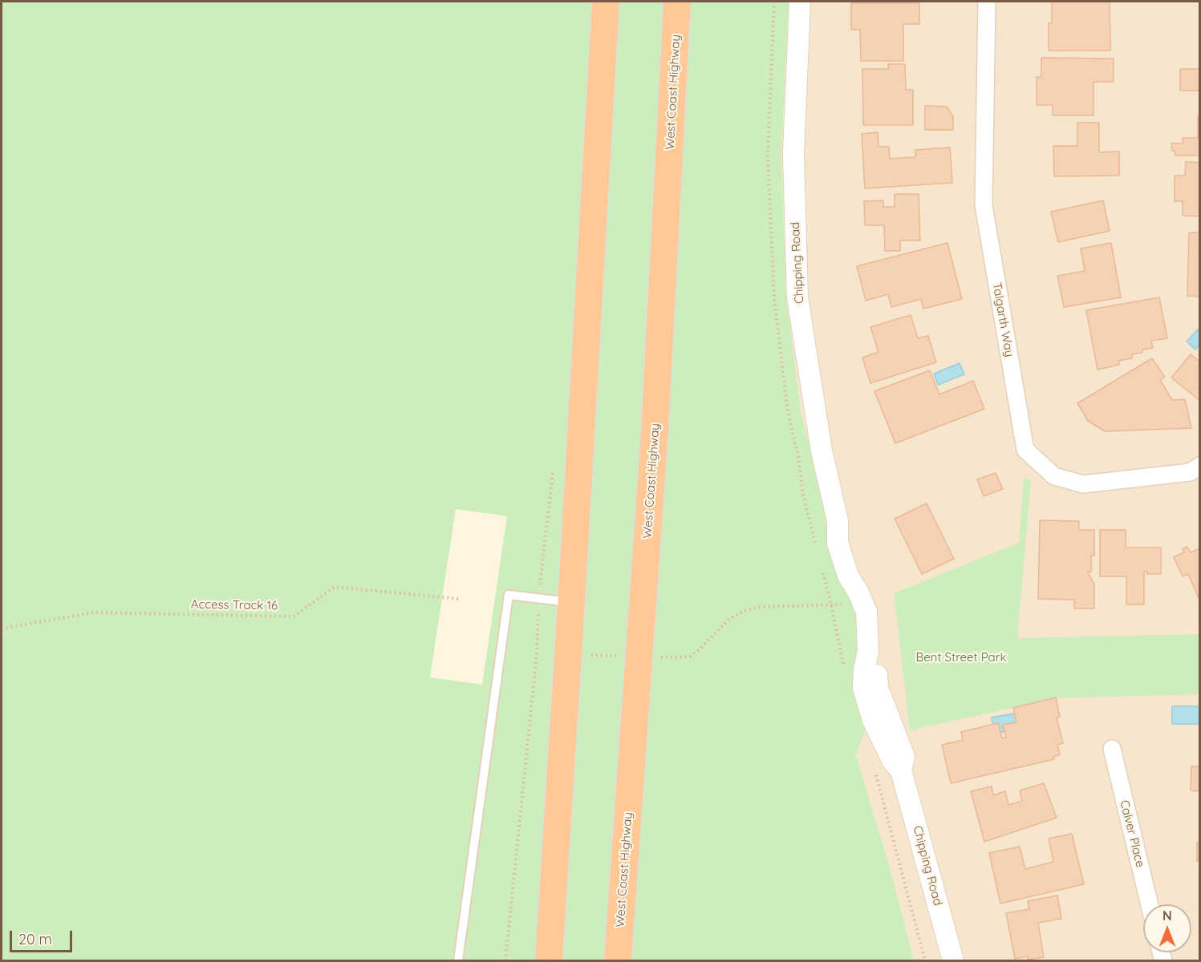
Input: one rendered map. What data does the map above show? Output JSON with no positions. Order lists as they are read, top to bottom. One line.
{"streets":{"highway":["West Coast Highway"],"street":["Chipping Road","Talgarth Way","Calver Place"],"path":["Access Track 16"]},"parks":["Bent Street Park"],"scale_bar":"20 m","north":"top"}
